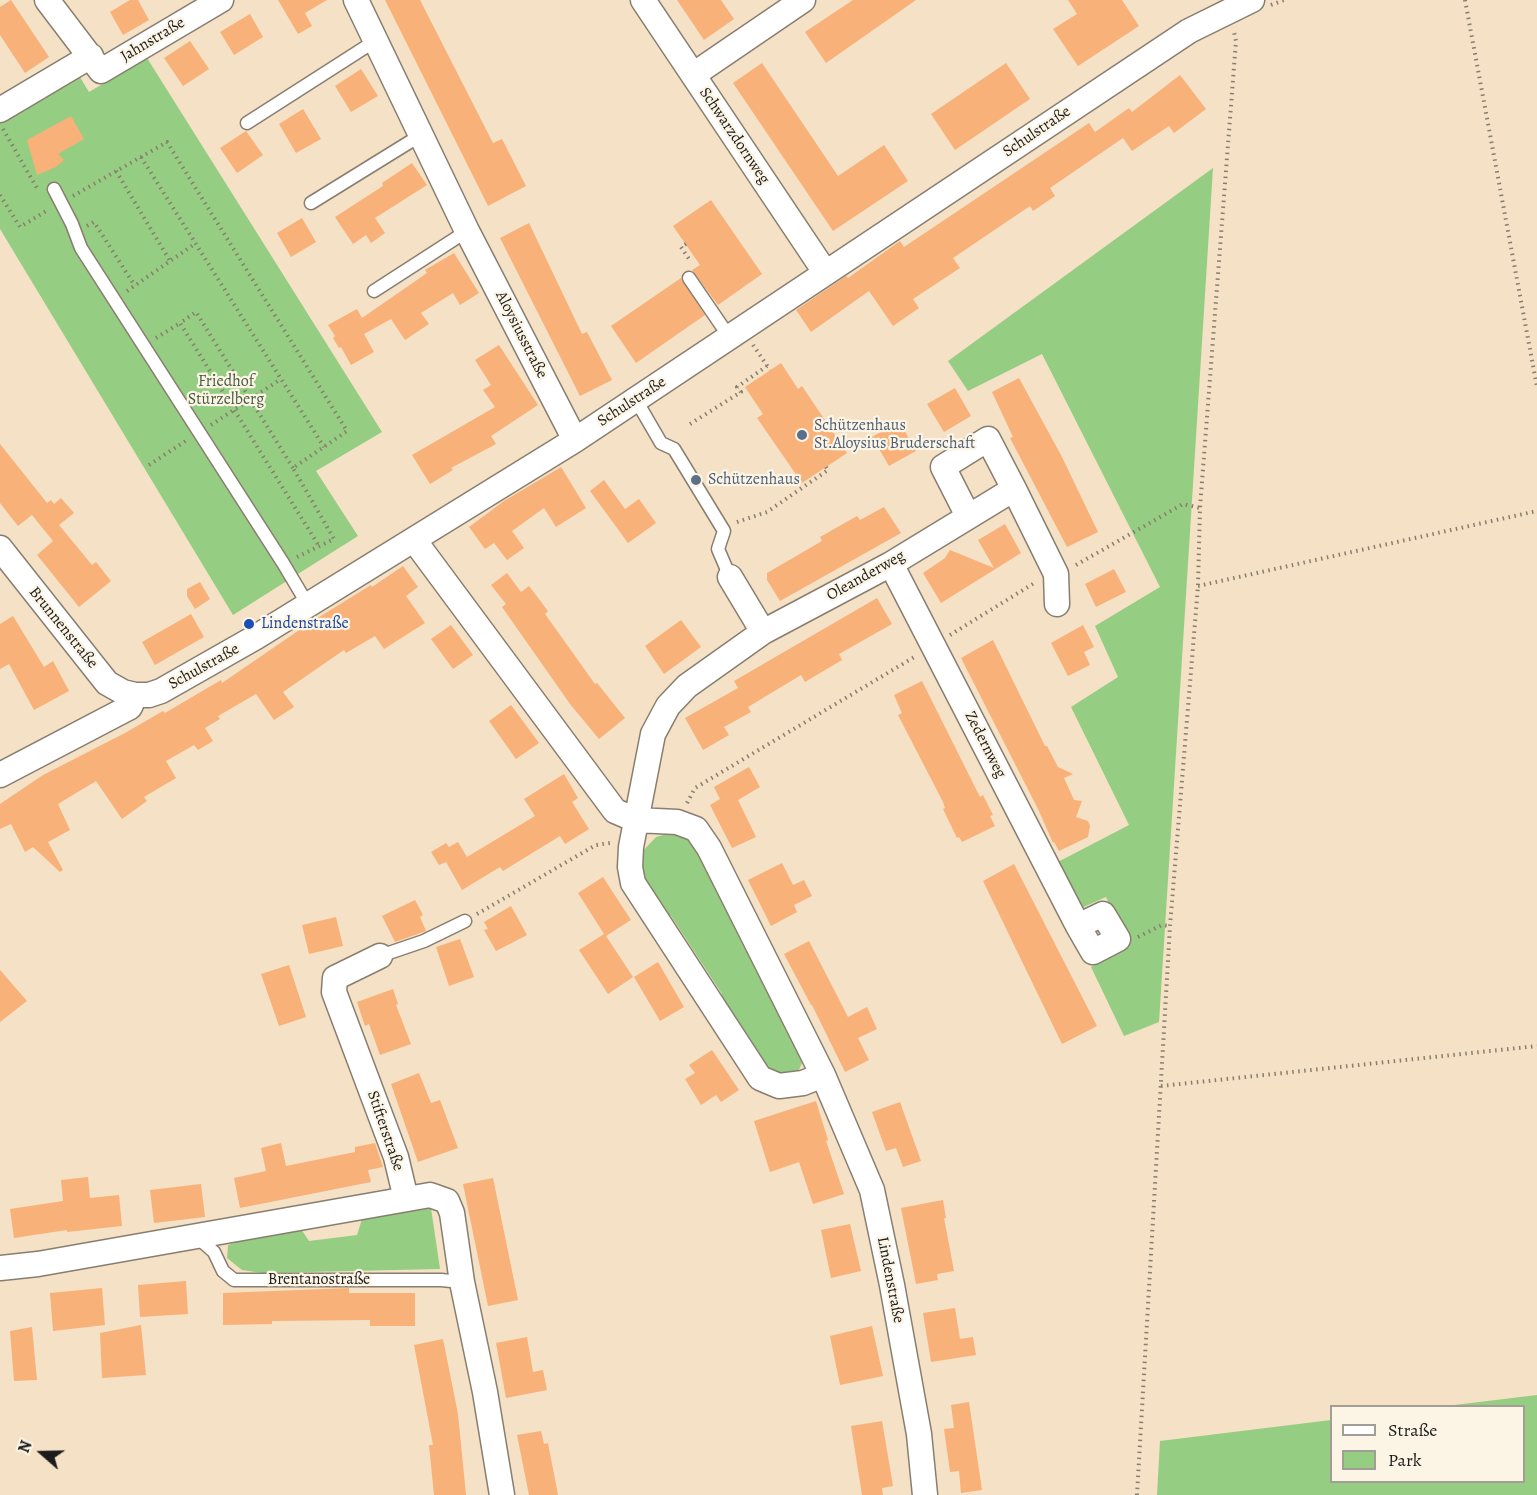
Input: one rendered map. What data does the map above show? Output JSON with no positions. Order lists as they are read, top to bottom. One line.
{"streets":{"street":["Jahnstraße","Schulstraße","Schwarzdornweg","Aloysiusstraße","Oleanderweg","Brunnenstraße","Zedernweg","Stifterstraße","Lindenstraße"],"lane":["Brentanostraße"]},"crossings":[["Schulstraße","Schwarzdornweg"],["Schulstraße","Aloysiusstraße"],["Schulstraße","Brunnenstraße"],["Schulstraße","Lindenstraße"],["Oleanderweg","Zedernweg"],["Oleanderweg","Lindenstraße"]],"parks":["Friedhof Stürzelberg"],"places":["Schützenhaus St.Aloysius Bruderschaft","Schützenhaus","Lindenstraße"],"legend":["Straße","Park"],"north":"left"}
